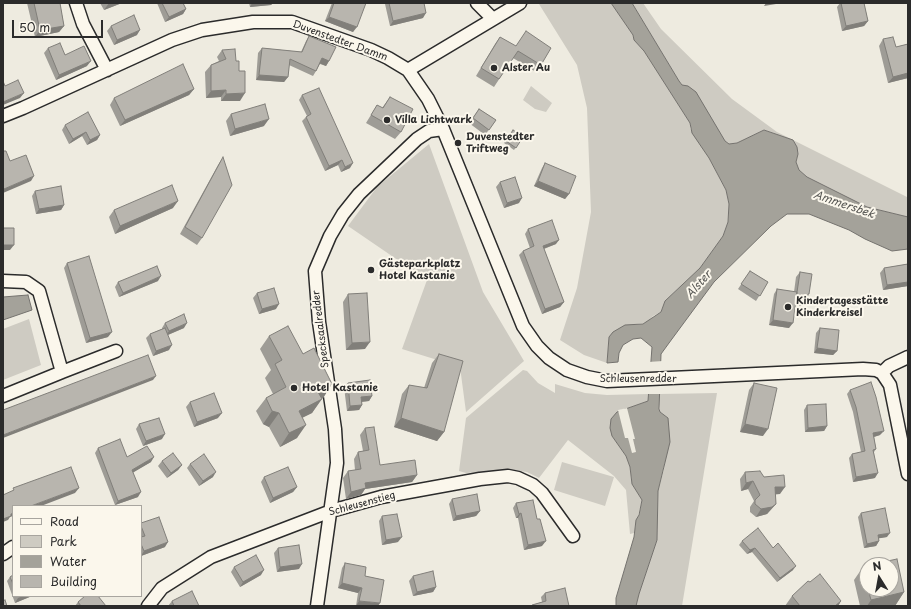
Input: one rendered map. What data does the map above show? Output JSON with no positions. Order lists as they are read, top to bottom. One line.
{"streets":{"street":["Duvenstedter Damm","Specksaalredder","Schleusenredder","Schleusenstieg"]},"crossings":[["Duvenstedter Damm","Specksaalredder"],["Duvenstedter Damm","Schleusenredder"],["Specksaalredder","Schleusenredder"],["Specksaalredder","Schleusenstieg"]],"water":["Ammersbek","Alster"],"places":["Alster Au","Villa Lichtwark","Duvenstedter Triftweg","Gästeparkplatz Hotel Kastanie","Kindertagesstätte Kinderkreisel","Hotel Kastanie"],"legend":["Road","Park","Water","Building"],"scale_bar":"50 m","north":"top"}
